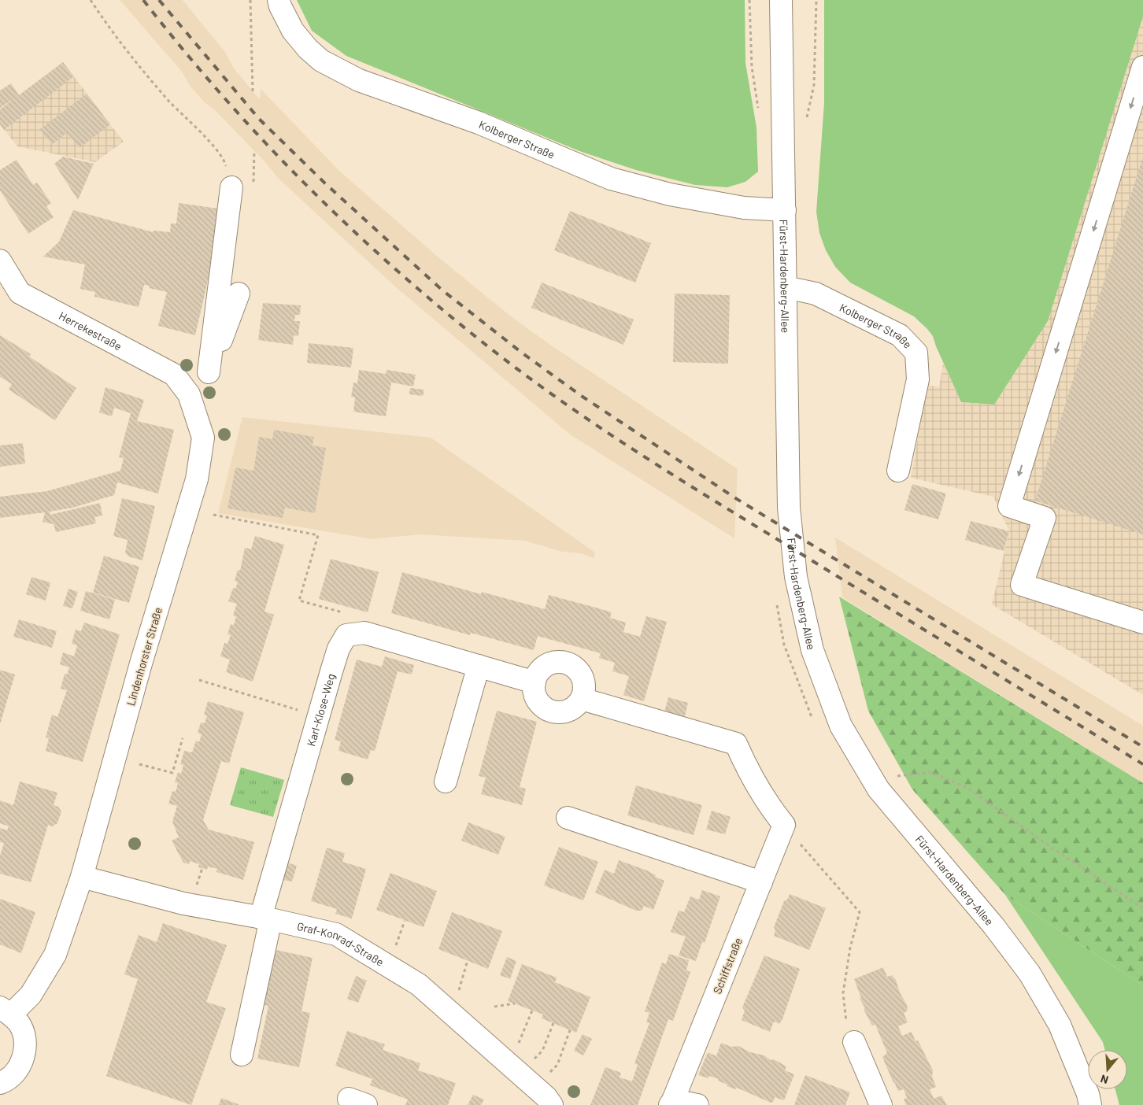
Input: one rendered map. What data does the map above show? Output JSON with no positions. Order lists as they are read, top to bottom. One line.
{"streets":{"street":["Kolberger Straße","Fürst-Hardenberg-Allee","Herrekestraße","Lindenhorster Straße","Karl-Klose-Weg","Graf-Konrad-Straße","Schiffstraße"]},"crossings":[["Kolberger Straße","Fürst-Hardenberg-Allee"],["Herrekestraße","Lindenhorster Straße"],["Lindenhorster Straße","Graf-Konrad-Straße"],["Karl-Klose-Weg","Graf-Konrad-Straße"]],"north":"bottom"}
